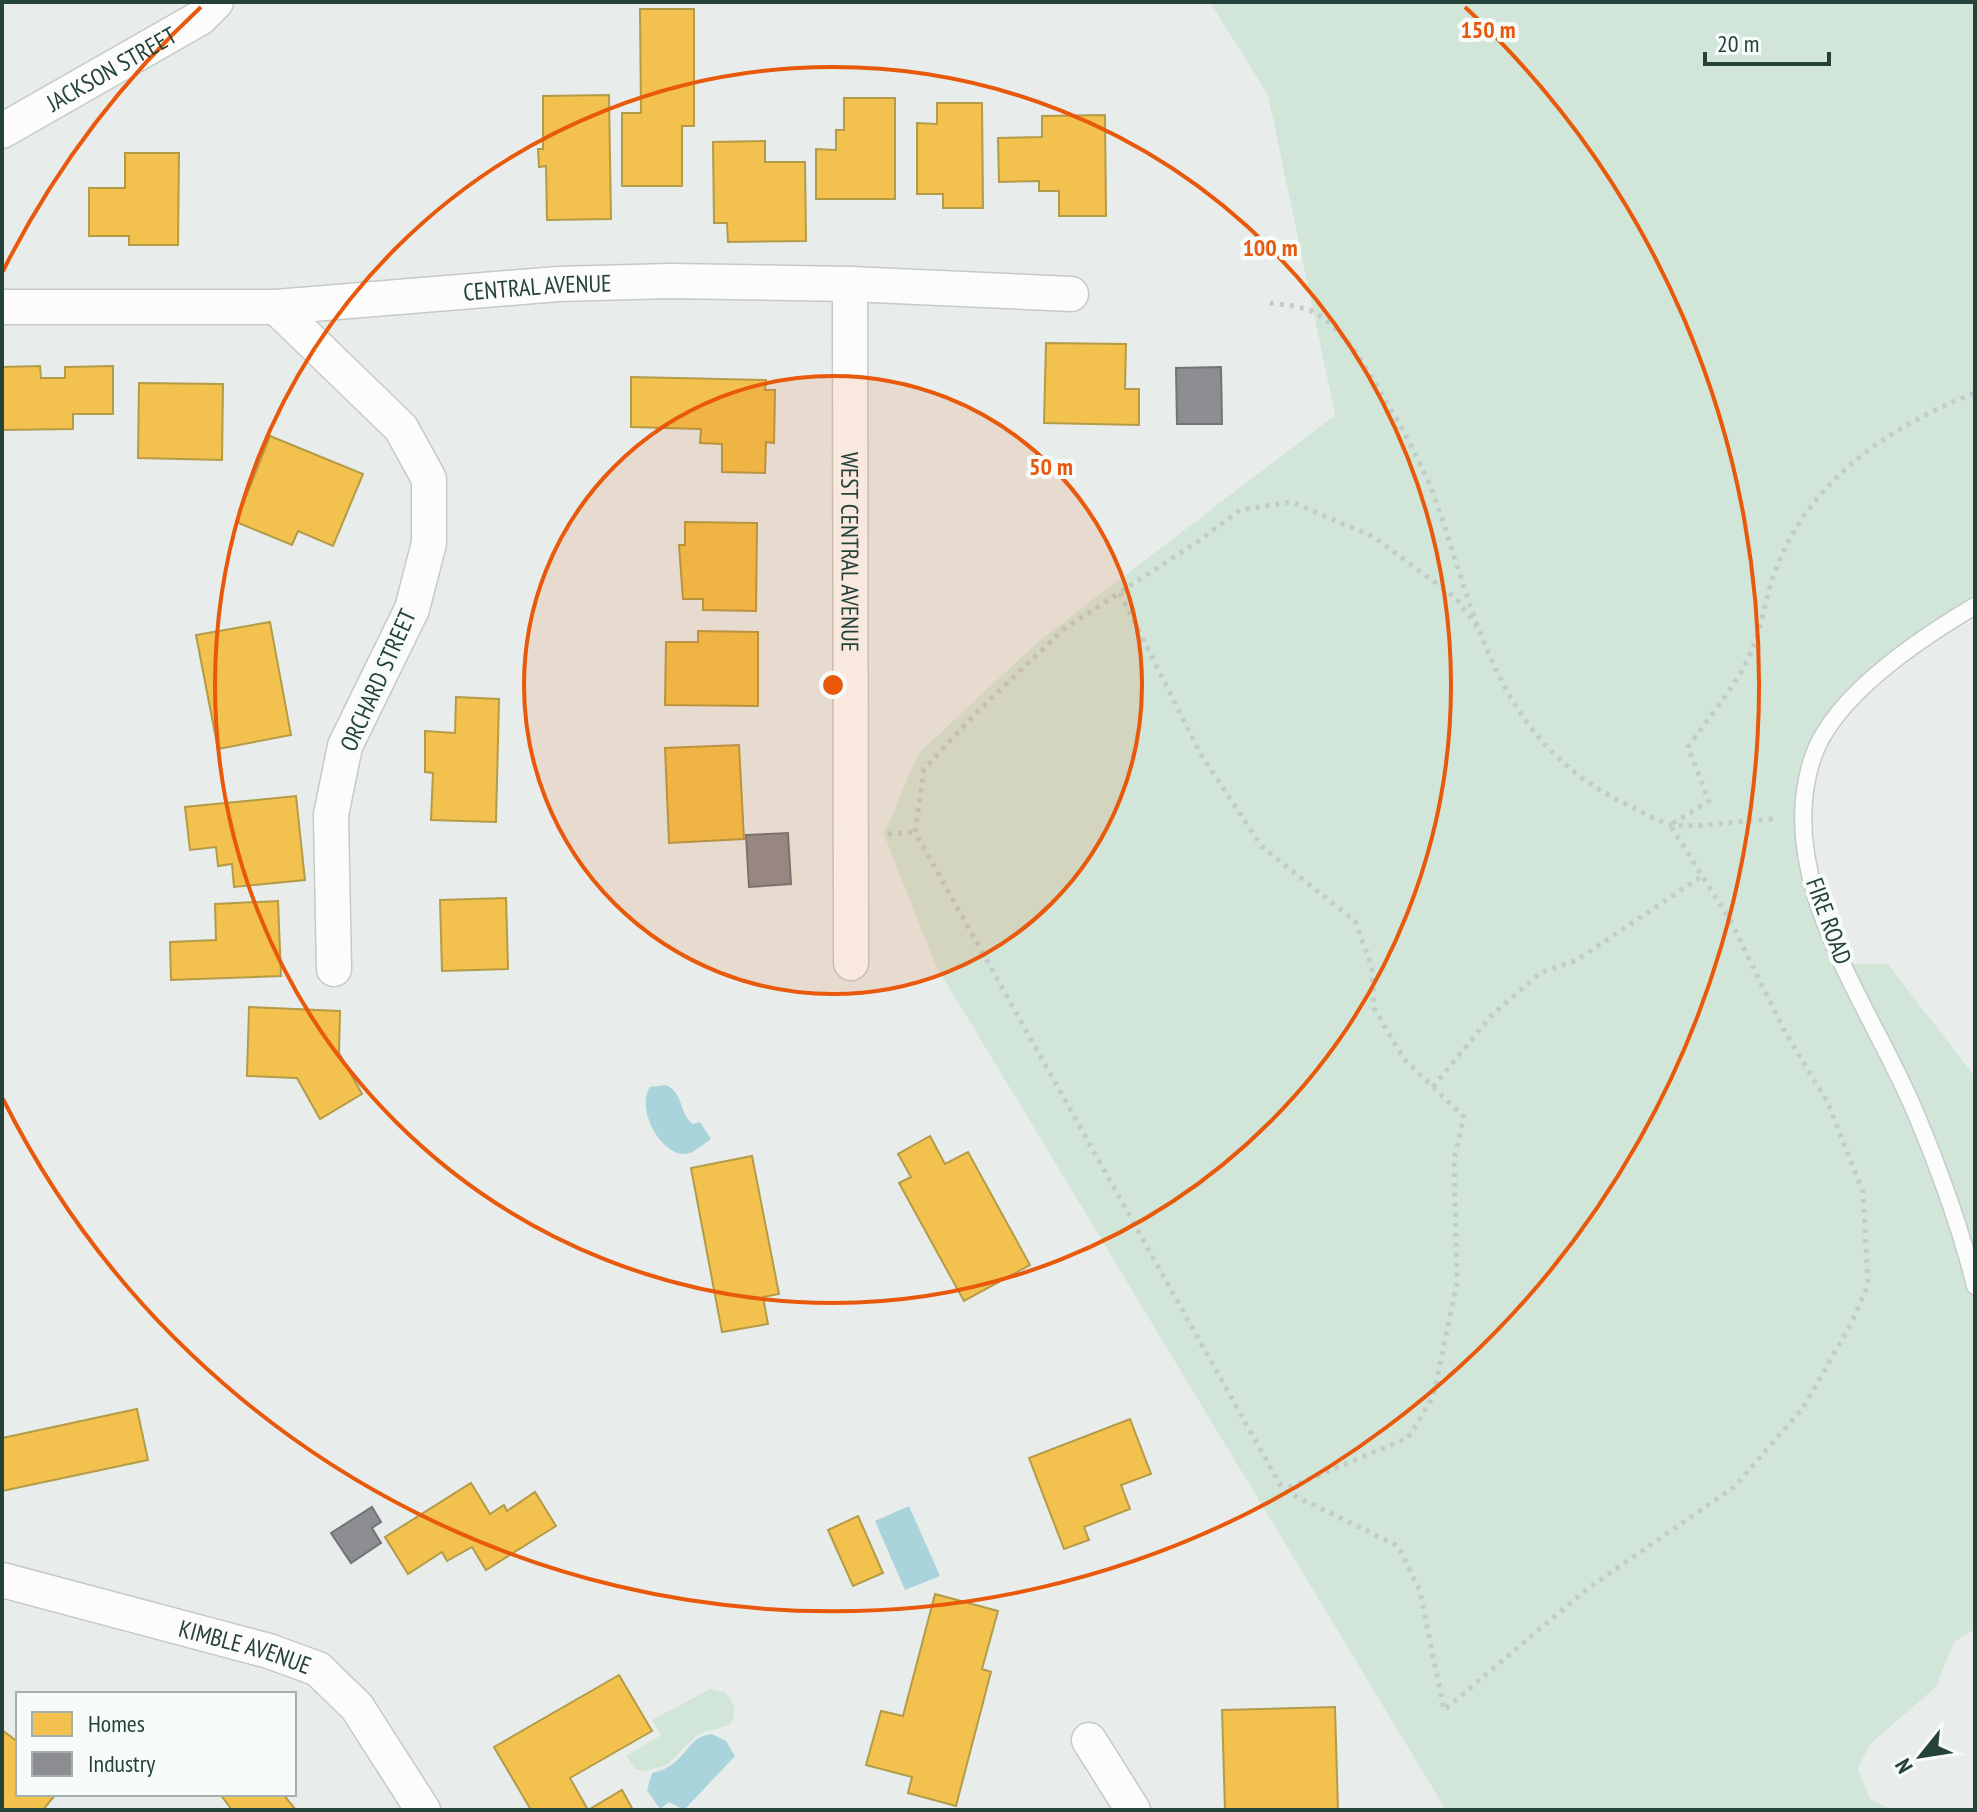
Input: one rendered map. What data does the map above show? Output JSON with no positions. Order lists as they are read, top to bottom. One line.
{"streets":{"street":["JACKSON STREET","CENTRAL AVENUE","WEST CENTRAL AVENUE","ORCHARD STREET","KIMBLE AVENUE"],"lane":["FIRE ROAD"]},"crossings":[["CENTRAL AVENUE","WEST CENTRAL AVENUE"],["CENTRAL AVENUE","ORCHARD STREET"]],"legend":["Homes","Industry"],"scale_bar":"20 m","north":"bottom left","rings":["150 m","100 m","50 m"]}
